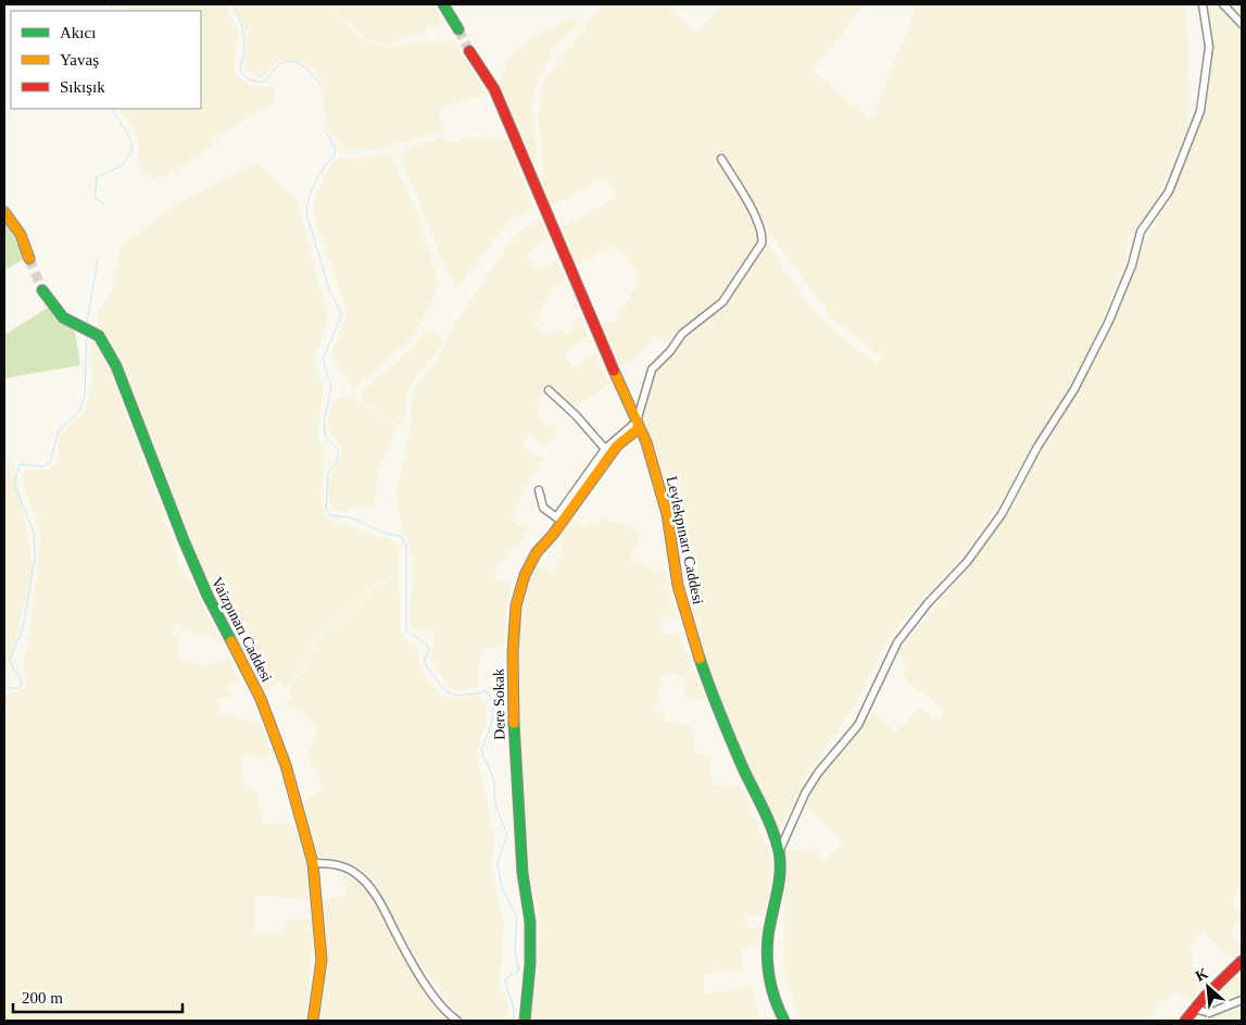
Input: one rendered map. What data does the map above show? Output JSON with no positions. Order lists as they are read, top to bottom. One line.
{"streets":{"street":["Leylekpınarı Caddesi","Vaizpınarı Caddesi","Dere Sokak"]},"crossings":[["Leylekpınarı Caddesi","Dere Sokak"]],"legend":["Akıcı","Yavaş","Sıkışık"],"scale_bar":"200 m","north":"top left"}
